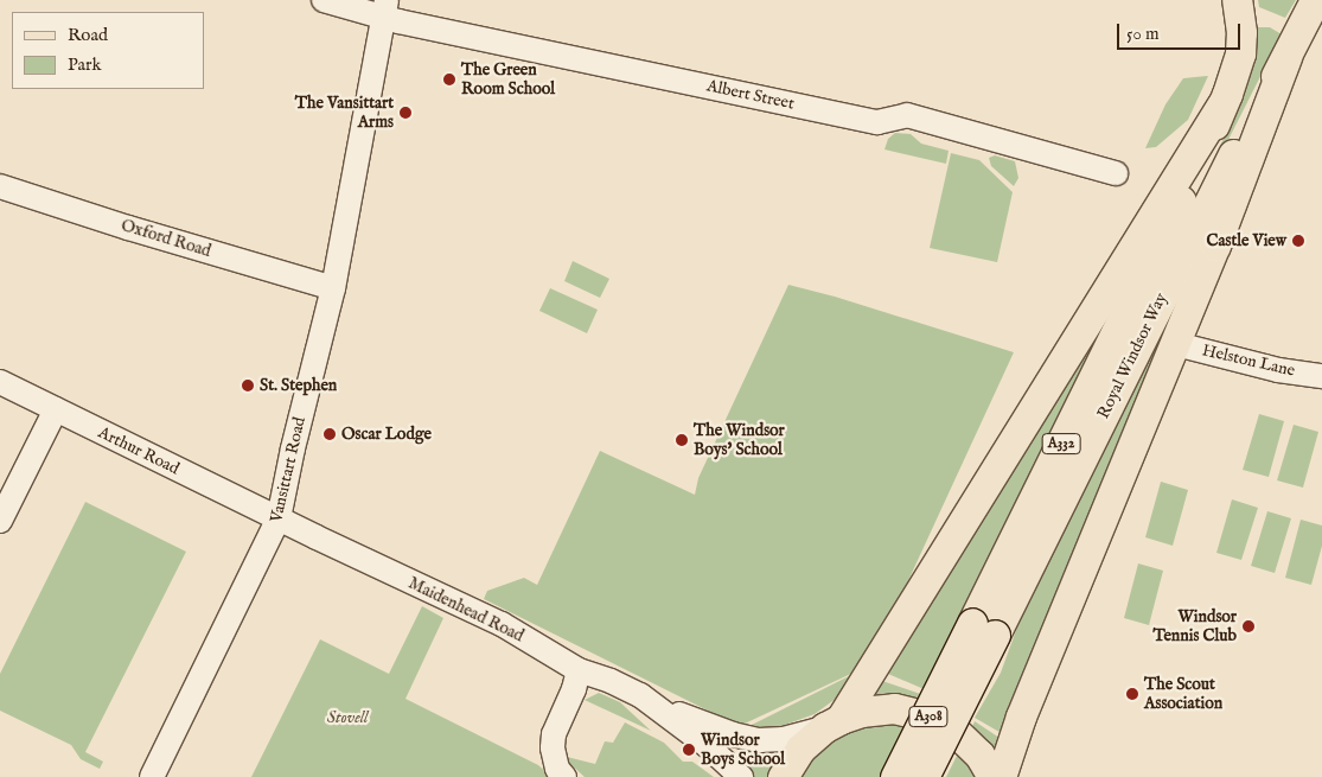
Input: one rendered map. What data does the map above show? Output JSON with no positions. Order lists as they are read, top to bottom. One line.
{"streets":{"main road":["Royal Windsor Way","A332","A308"],"street":["Albert Street","Oxford Road","Helston Lane","Arthur Road","Vansittart Road","Maidenhead Road"]},"crossings":[["Albert Street","Vansittart Road"],["Oxford Road","Vansittart Road"],["Arthur Road","Vansittart Road"],["Arthur Road","Maidenhead Road"],["Vansittart Road","Maidenhead Road"],["Maidenhead Road","A308"]],"parks":["Stovell"],"places":["The Green Room School","The Vansittart Arms","Castle View","St. Stephen","Oscar Lodge","The Windsor Boys' School","Windsor Tennis Club","The Scout Association","Windsor Boys School"],"legend":["Road","Park"],"scale_bar":"50 m"}
